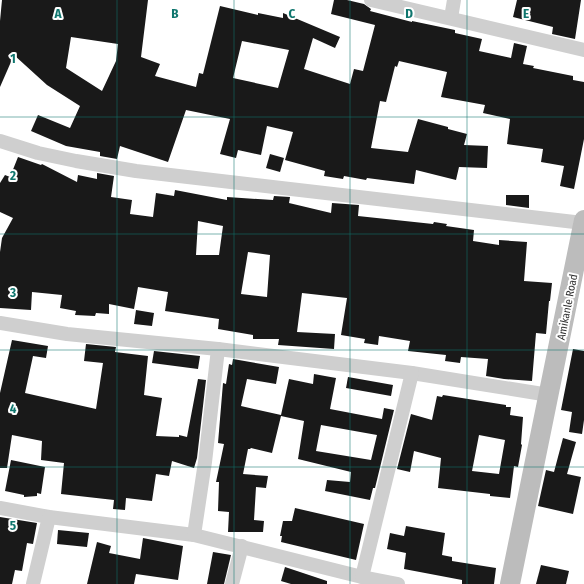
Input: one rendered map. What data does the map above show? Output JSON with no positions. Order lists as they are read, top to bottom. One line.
{"streets":{"street":["Amikanle Road"]},"grid":{"columns":["A","B","C","D","E"],"rows":["1","2","3","4","5"]}}
